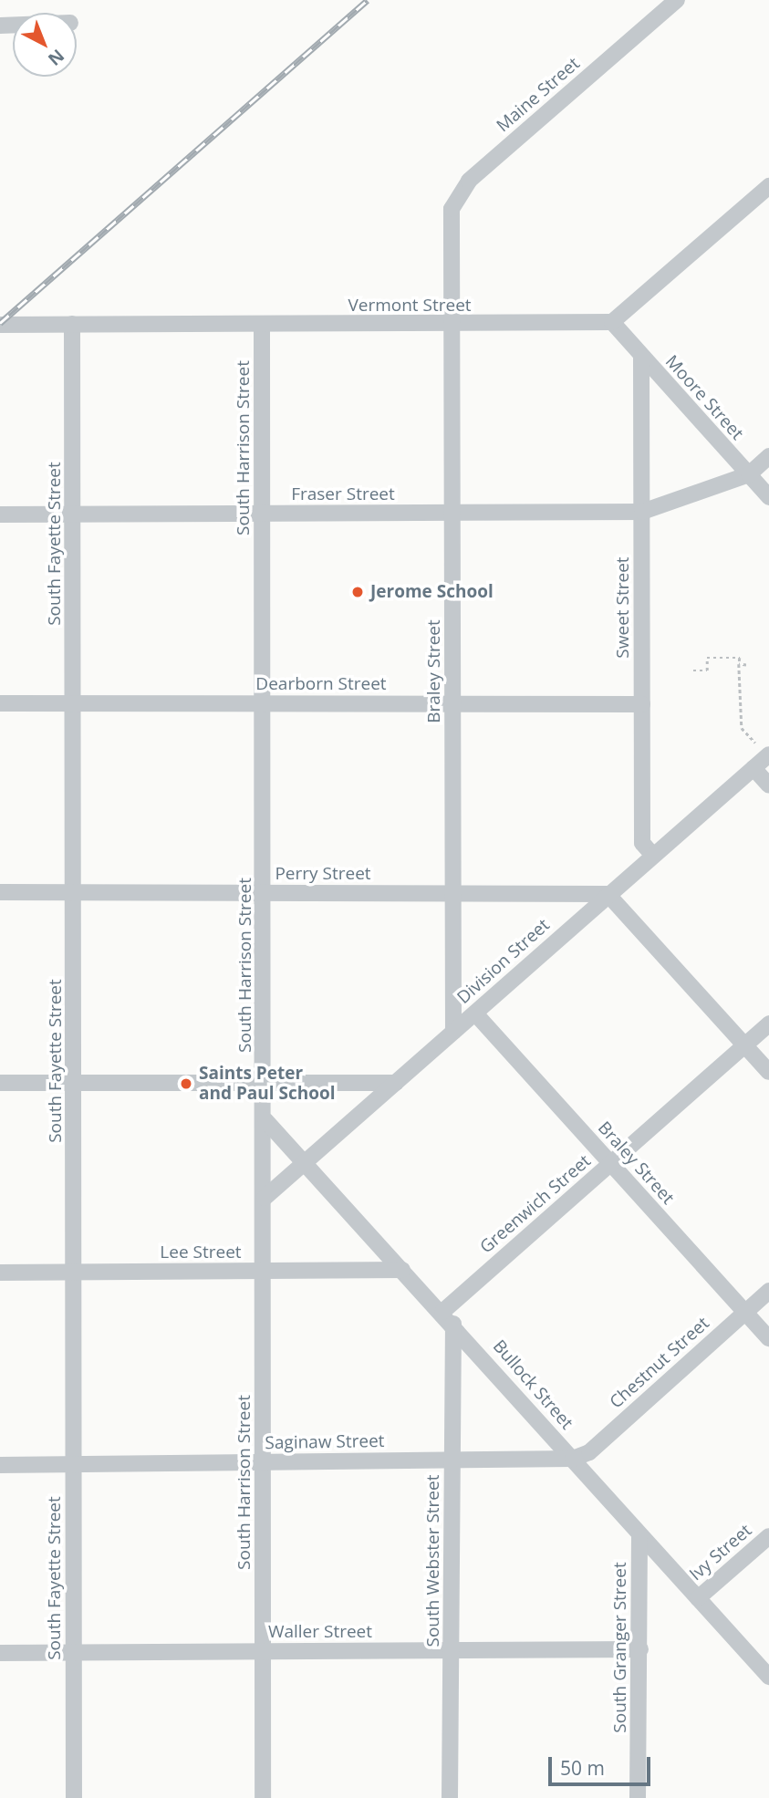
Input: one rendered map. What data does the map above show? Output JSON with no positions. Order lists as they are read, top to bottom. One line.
{"streets":{"street":["Maine Street","Vermont Street","Moore Street","South Harrison Street","Fraser Street","South Fayette Street","Sweet Street","Braley Street","Dearborn Street","Perry Street","Division Street","Greenwich Street","Lee Street","Chestnut Street","Bullock Street","Saginaw Street","Ivy Street","South Webster Street","Waller Street","South Granger Street"]},"crossings":[["Maine Street","Braley Street"],["Vermont Street","Moore Street"],["Vermont Street","South Harrison Street"],["Vermont Street","South Fayette Street"],["Vermont Street","Braley Street"],["Moore Street","Fraser Street"],["Moore Street","Sweet Street"],["South Harrison Street","Fraser Street"],["South Harrison Street","Dearborn Street"],["South Harrison Street","Perry Street"],["South Harrison Street","Division Street"],["South Harrison Street","Lee Street"],["South Harrison Street","Bullock Street"],["South Harrison Street","Saginaw Street"],["South Harrison Street","Waller Street"],["Fraser Street","South Fayette Street"],["Fraser Street","Sweet Street"],["Fraser Street","Braley Street"],["South Fayette Street","Dearborn Street"],["South Fayette Street","Perry Street"],["South Fayette Street","Lee Street"],["South Fayette Street","Saginaw Street"],["South Fayette Street","Waller Street"],["Sweet Street","Dearborn Street"],["Sweet Street","Division Street"],["Braley Street","Dearborn Street"],["Braley Street","Perry Street"],["Braley Street","Division Street"],["Braley Street","Greenwich Street"],["Braley Street","Chestnut Street"],["Perry Street","Division Street"],["Division Street","Bullock Street"],["Greenwich Street","Bullock Street"],["Greenwich Street","South Webster Street"],["Lee Street","Bullock Street"],["Chestnut Street","Bullock Street"],["Chestnut Street","Saginaw Street"],["Bullock Street","Saginaw Street"],["Bullock Street","Ivy Street"],["Bullock Street","South Webster Street"],["Bullock Street","South Granger Street"],["Saginaw Street","South Webster Street"],["South Webster Street","Waller Street"],["Waller Street","South Granger Street"]],"places":["Jerome School","Saints Peter and Paul School"],"scale_bar":"50 m","north":"bottom right"}
